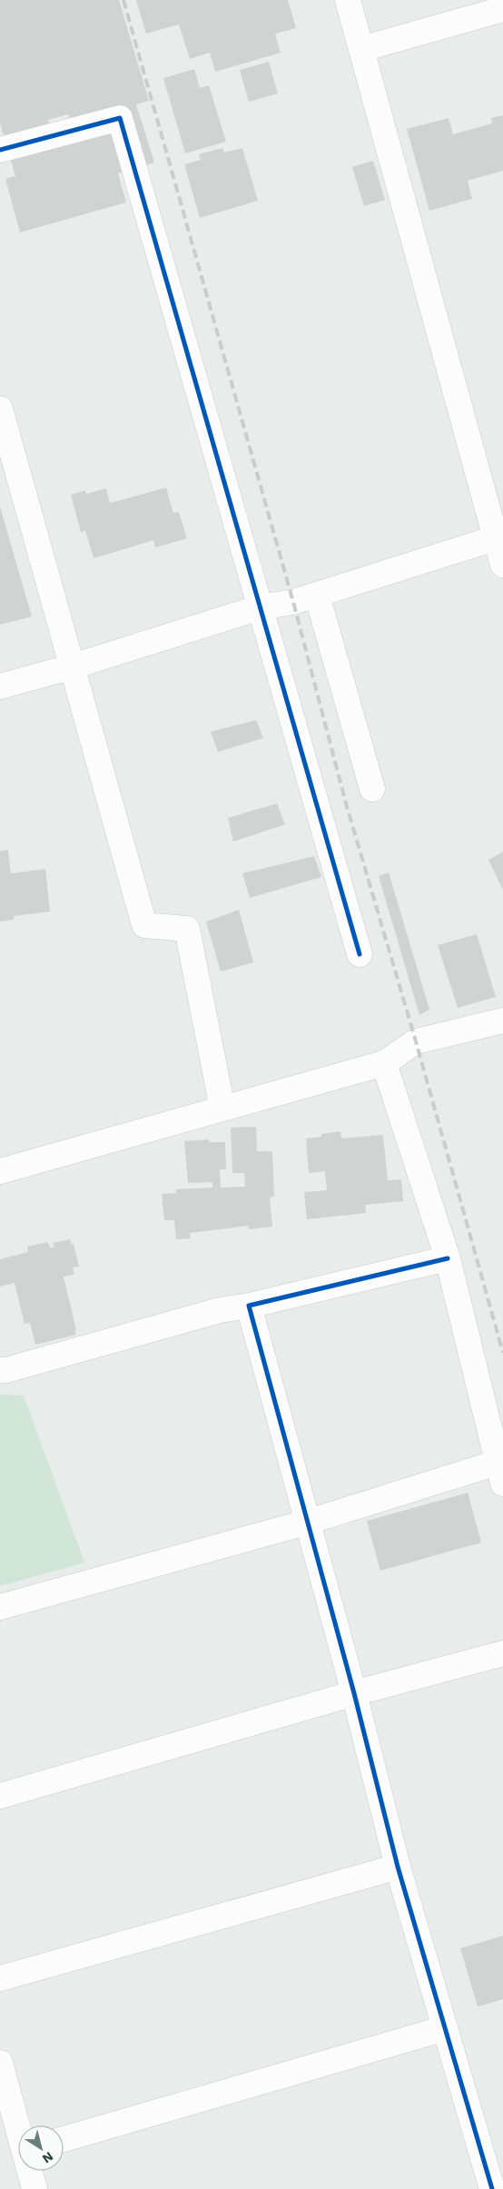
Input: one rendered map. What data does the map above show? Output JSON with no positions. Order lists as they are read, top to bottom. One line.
{"north":"bottom right"}
